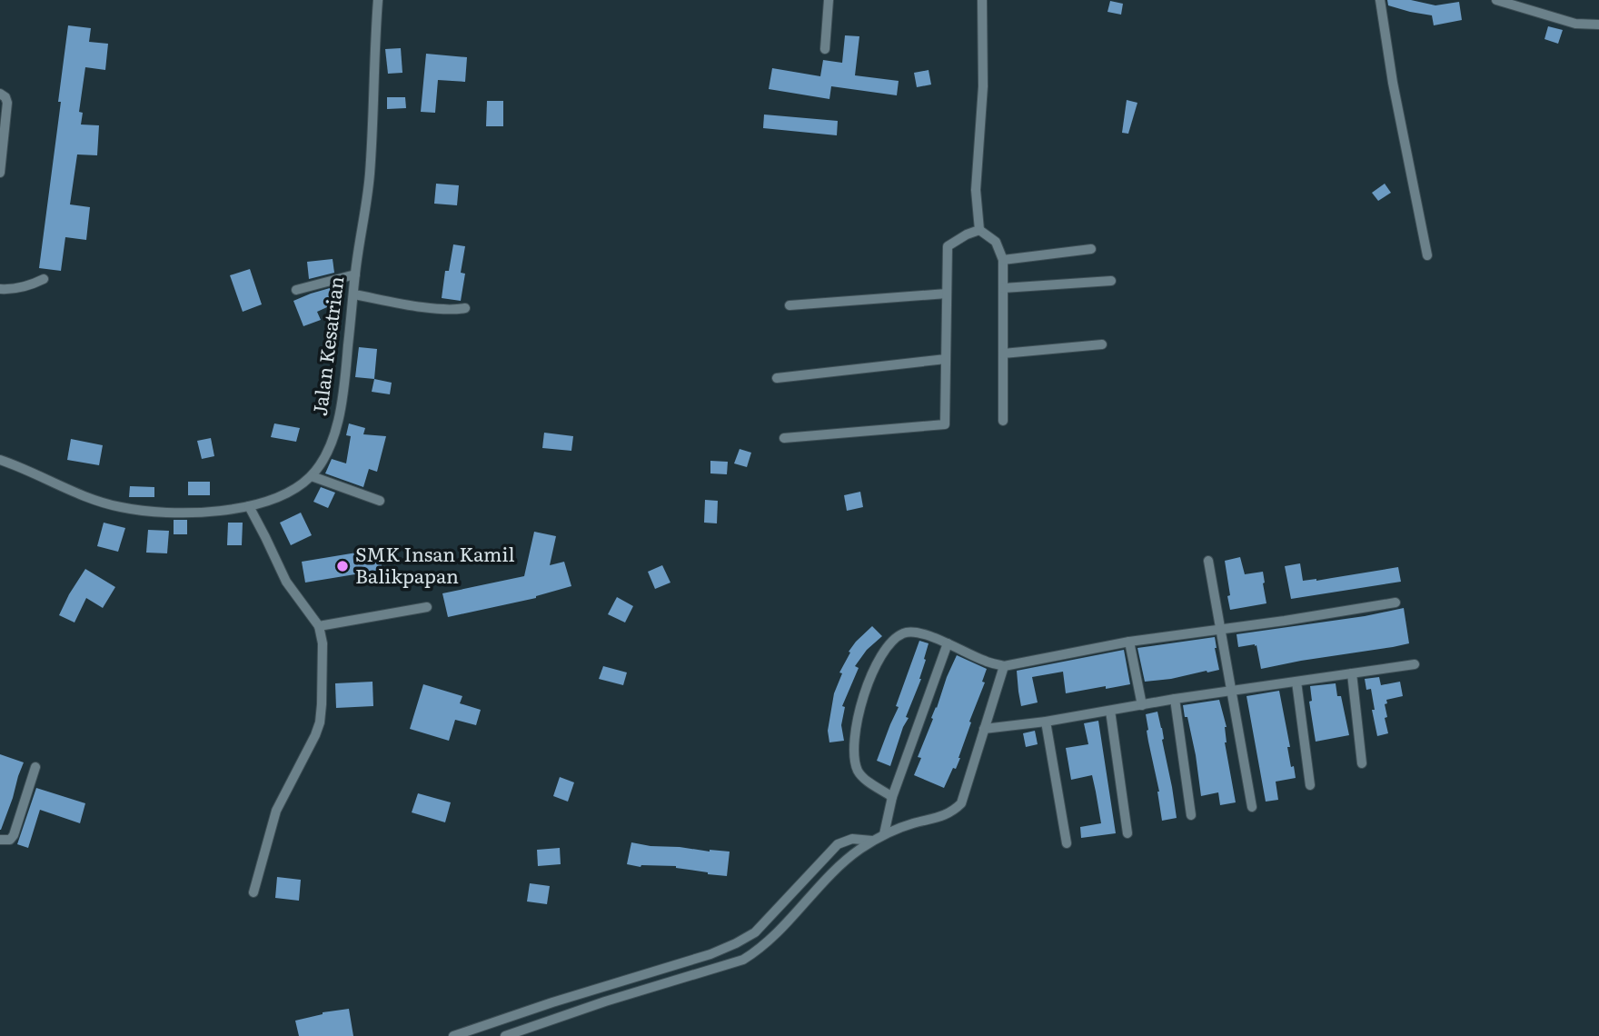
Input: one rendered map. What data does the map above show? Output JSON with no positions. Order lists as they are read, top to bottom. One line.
{"streets":{"street":["Jalan Kesatrian"]},"places":["SMK Insan Kamil Balikpapan"]}
